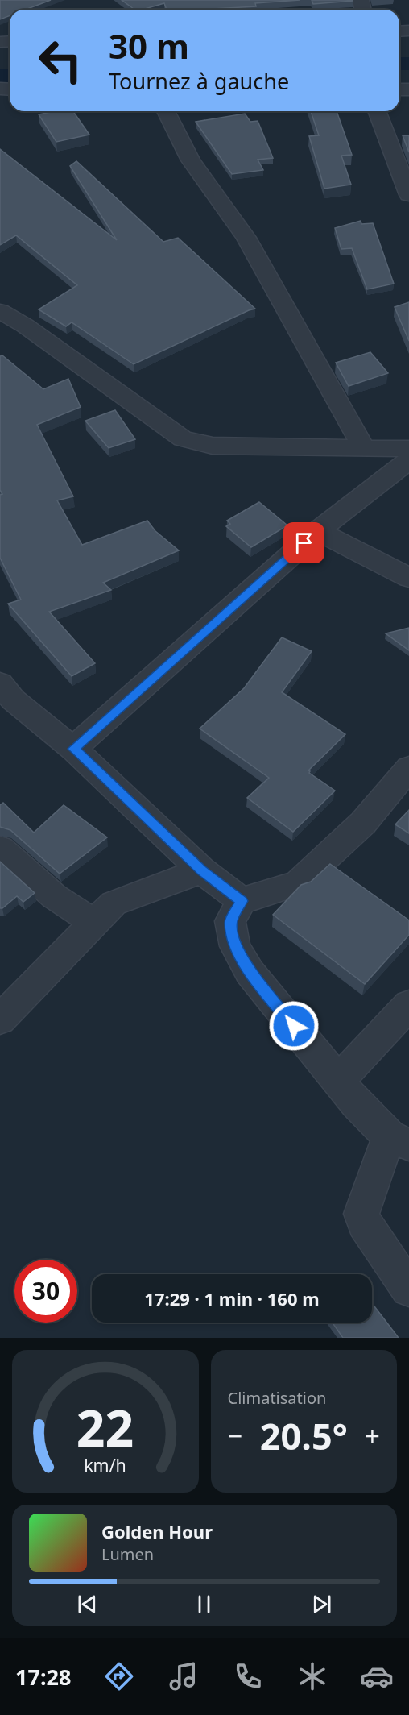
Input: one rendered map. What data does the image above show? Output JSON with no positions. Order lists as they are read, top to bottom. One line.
{"page":{"turn":["30 m","Tournez à gauche"],"limit":"30","trip":"17:29 · 1 min · 160 m","tile":"Climatisation","heat":["−","20.5°","+"],"song":["Golden Hour","Lumen"],"tabs":"17:28","gauge":["22","km/h"]}}
